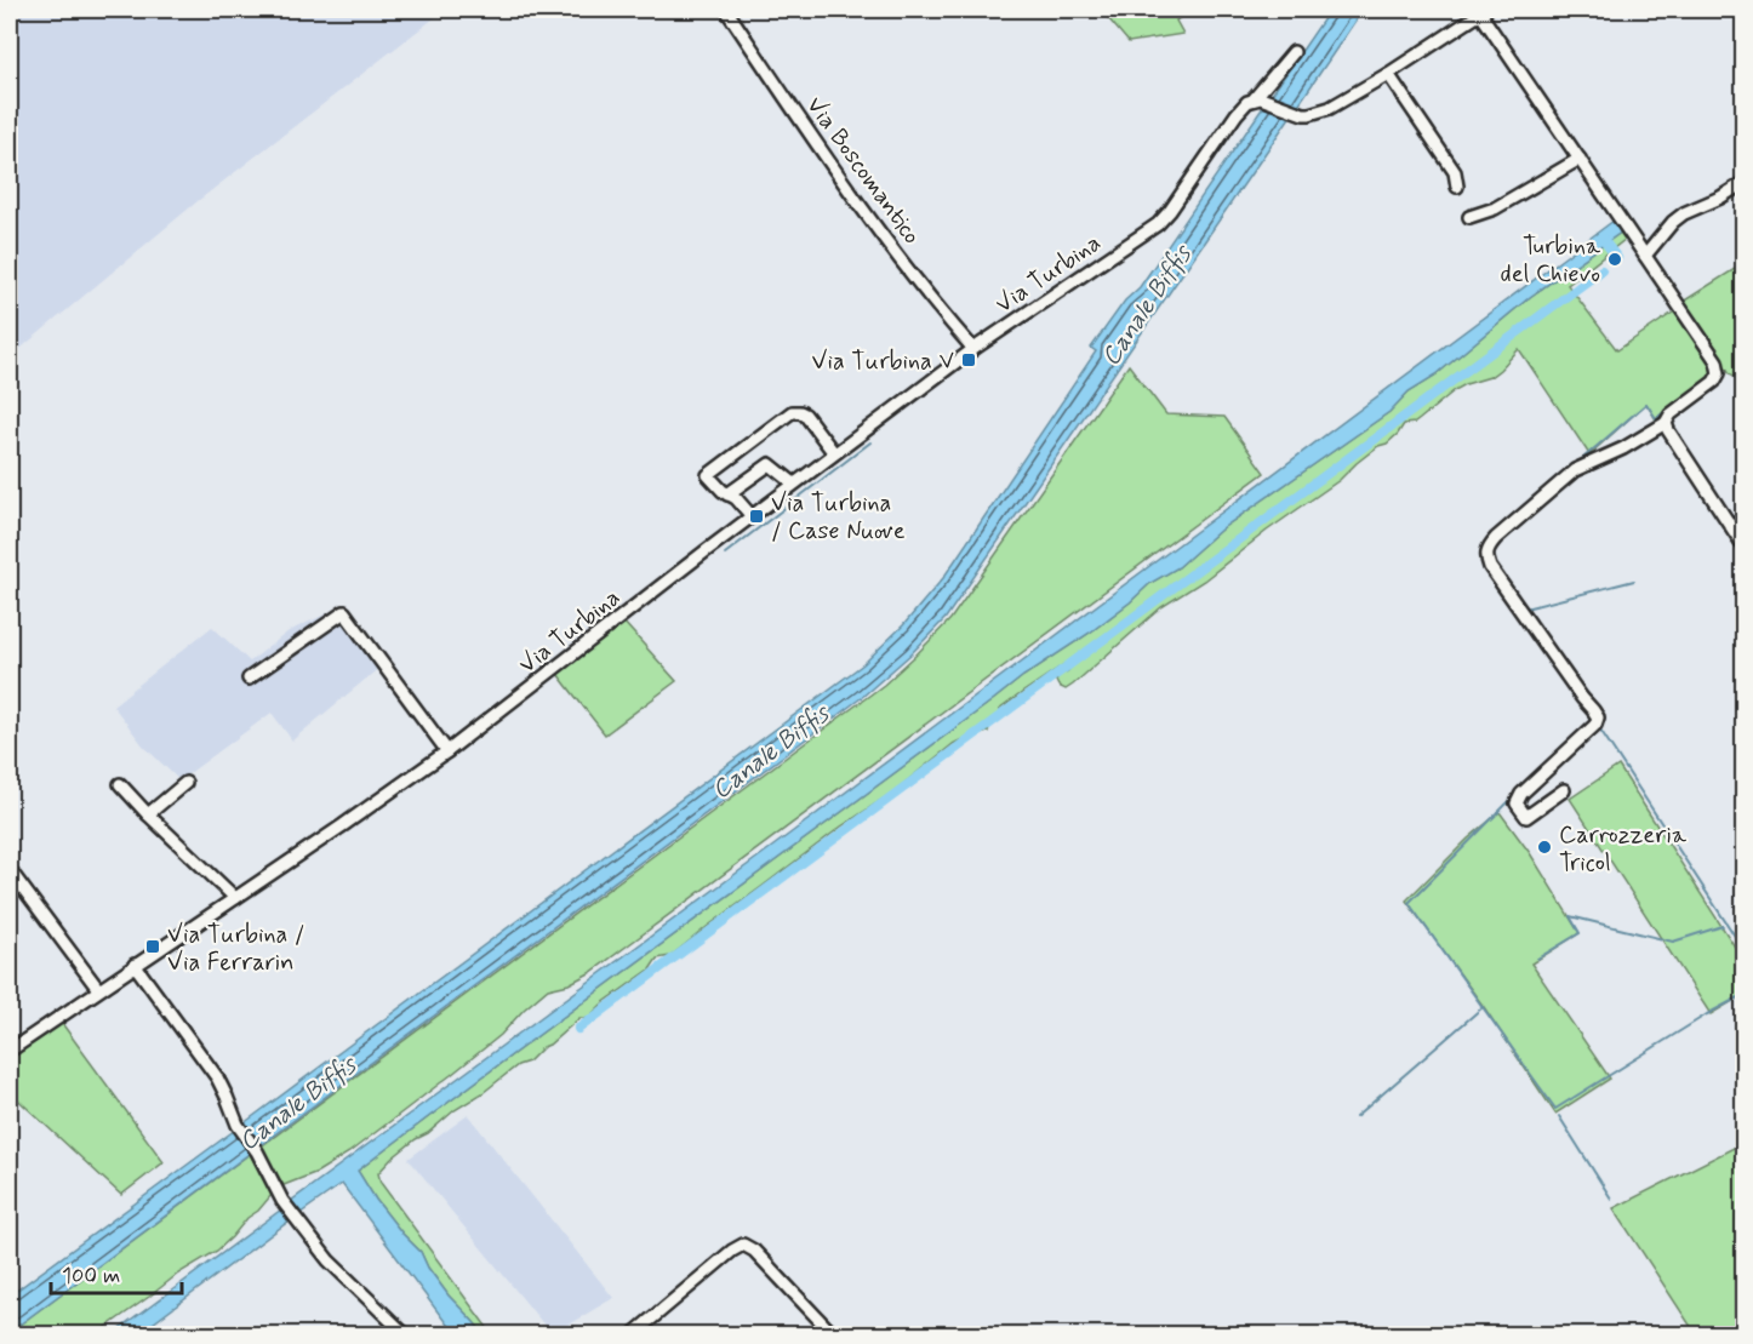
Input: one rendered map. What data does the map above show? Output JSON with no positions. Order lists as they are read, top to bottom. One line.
{"streets":{"street":["Via Boscomantico","Via Turbina"]},"crossings":[["Via Boscomantico","Via Turbina"]],"water":["Canale Biffis"],"places":{"other":["Turbina del Chievo","Carrozzeria Tricol"],"transit":["Via Turbina V","Via Turbina / Case Nuove","Via Turbina / Via Ferrarin"]},"scale_bar":"100 m"}
